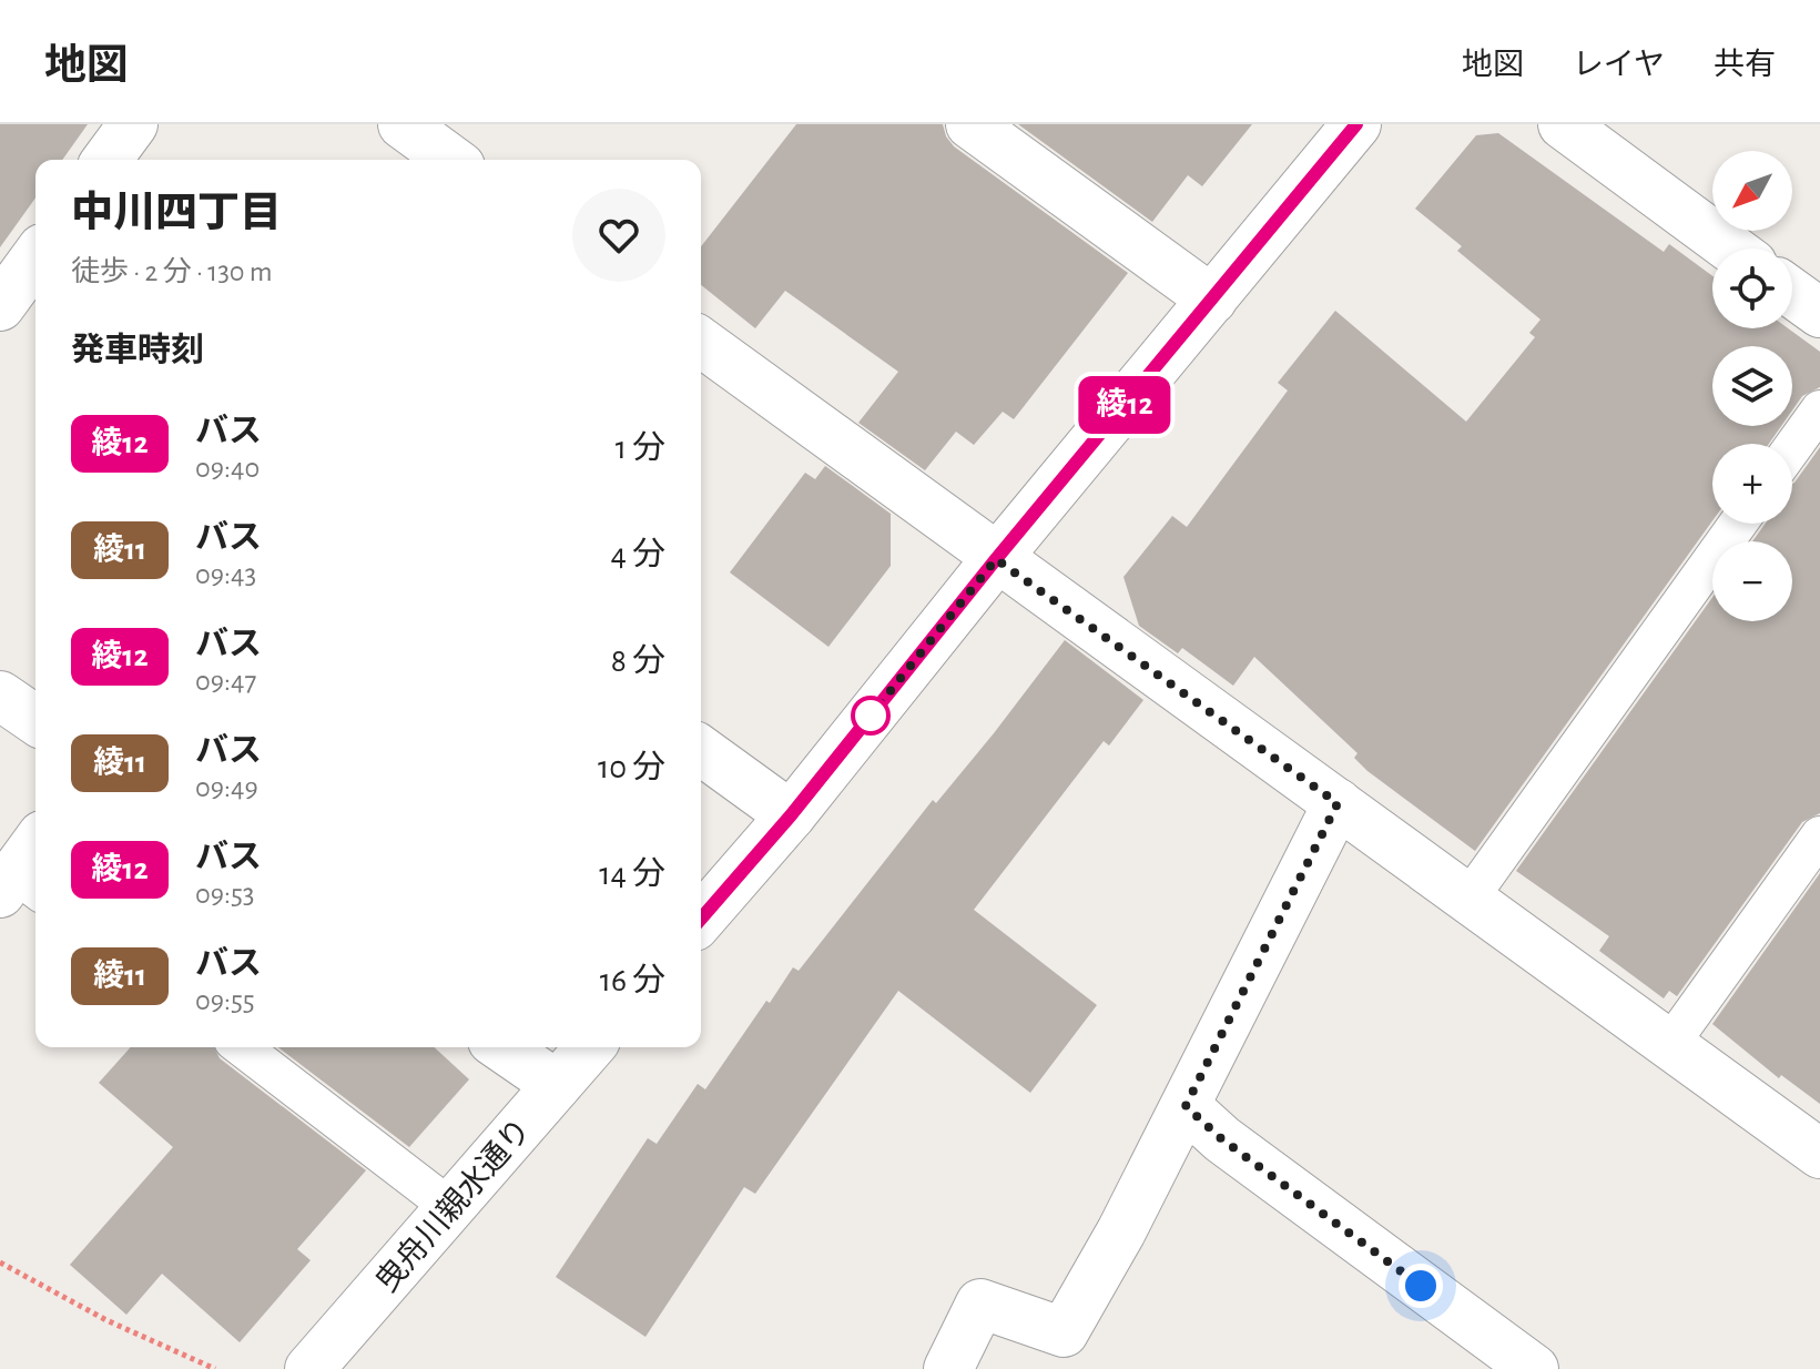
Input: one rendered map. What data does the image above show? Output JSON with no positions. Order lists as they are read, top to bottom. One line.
{"streets":{"street":["曳舟川親水通り"]},"lines":["bus line 綾12"],"north":"bottom left","page":{"header":"地図","nav":["地図","レイヤ","共有"],"on_map":"綾12","map_buttons":["+","−"],"heading":[["中川四丁目","徒歩 · 2 分 · 130 m"],"発車時刻"],"list":[{"mark":"綾12","name":"バス","note":"09:40","value":"1 分"},{"mark":"綾11","name":"バス","note":"09:43","value":"4 分"},{"mark":"綾12","name":"バス","note":"09:47","value":"8 分"},{"mark":"綾11","name":"バス","note":"09:49","value":"10 分"},{"mark":"綾12","name":"バス","note":"09:53","value":"14 分"},{"mark":"綾11","name":"バス","note":"09:55","value":"16 分"}]}}
